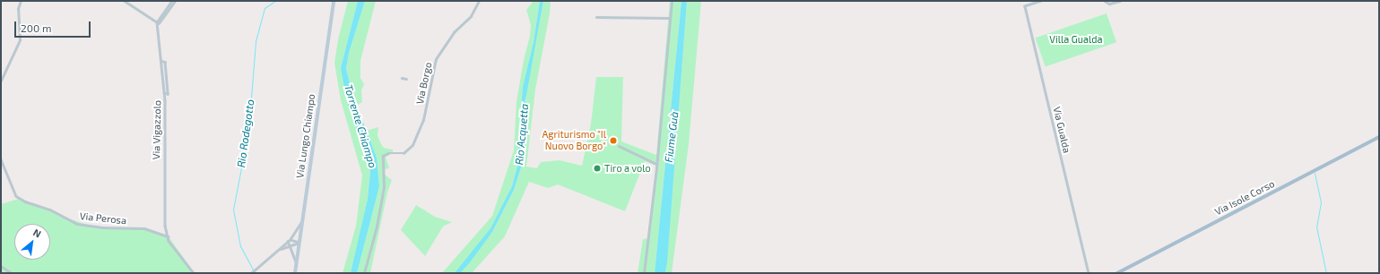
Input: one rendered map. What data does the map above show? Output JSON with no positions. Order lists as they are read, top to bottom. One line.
{"streets":{"main road":["Via Lungo Chiampo","Via Isole Corso"],"street":["Via Borgo","Via Vigazzolo","Via Gualda","Via Perosa"]},"crossings":[["Via Vigazzolo","Via Perosa"]],"water":["Torrente Chiampo","Rio Rodegotto","Rio Acquetta","Fiume Guà"],"parks":["Villa Gualda"],"places":["Agriturismo \"Il Nuovo Borgo\"","Tiro a volo"],"scale_bar":"200 m","north":"top right"}
